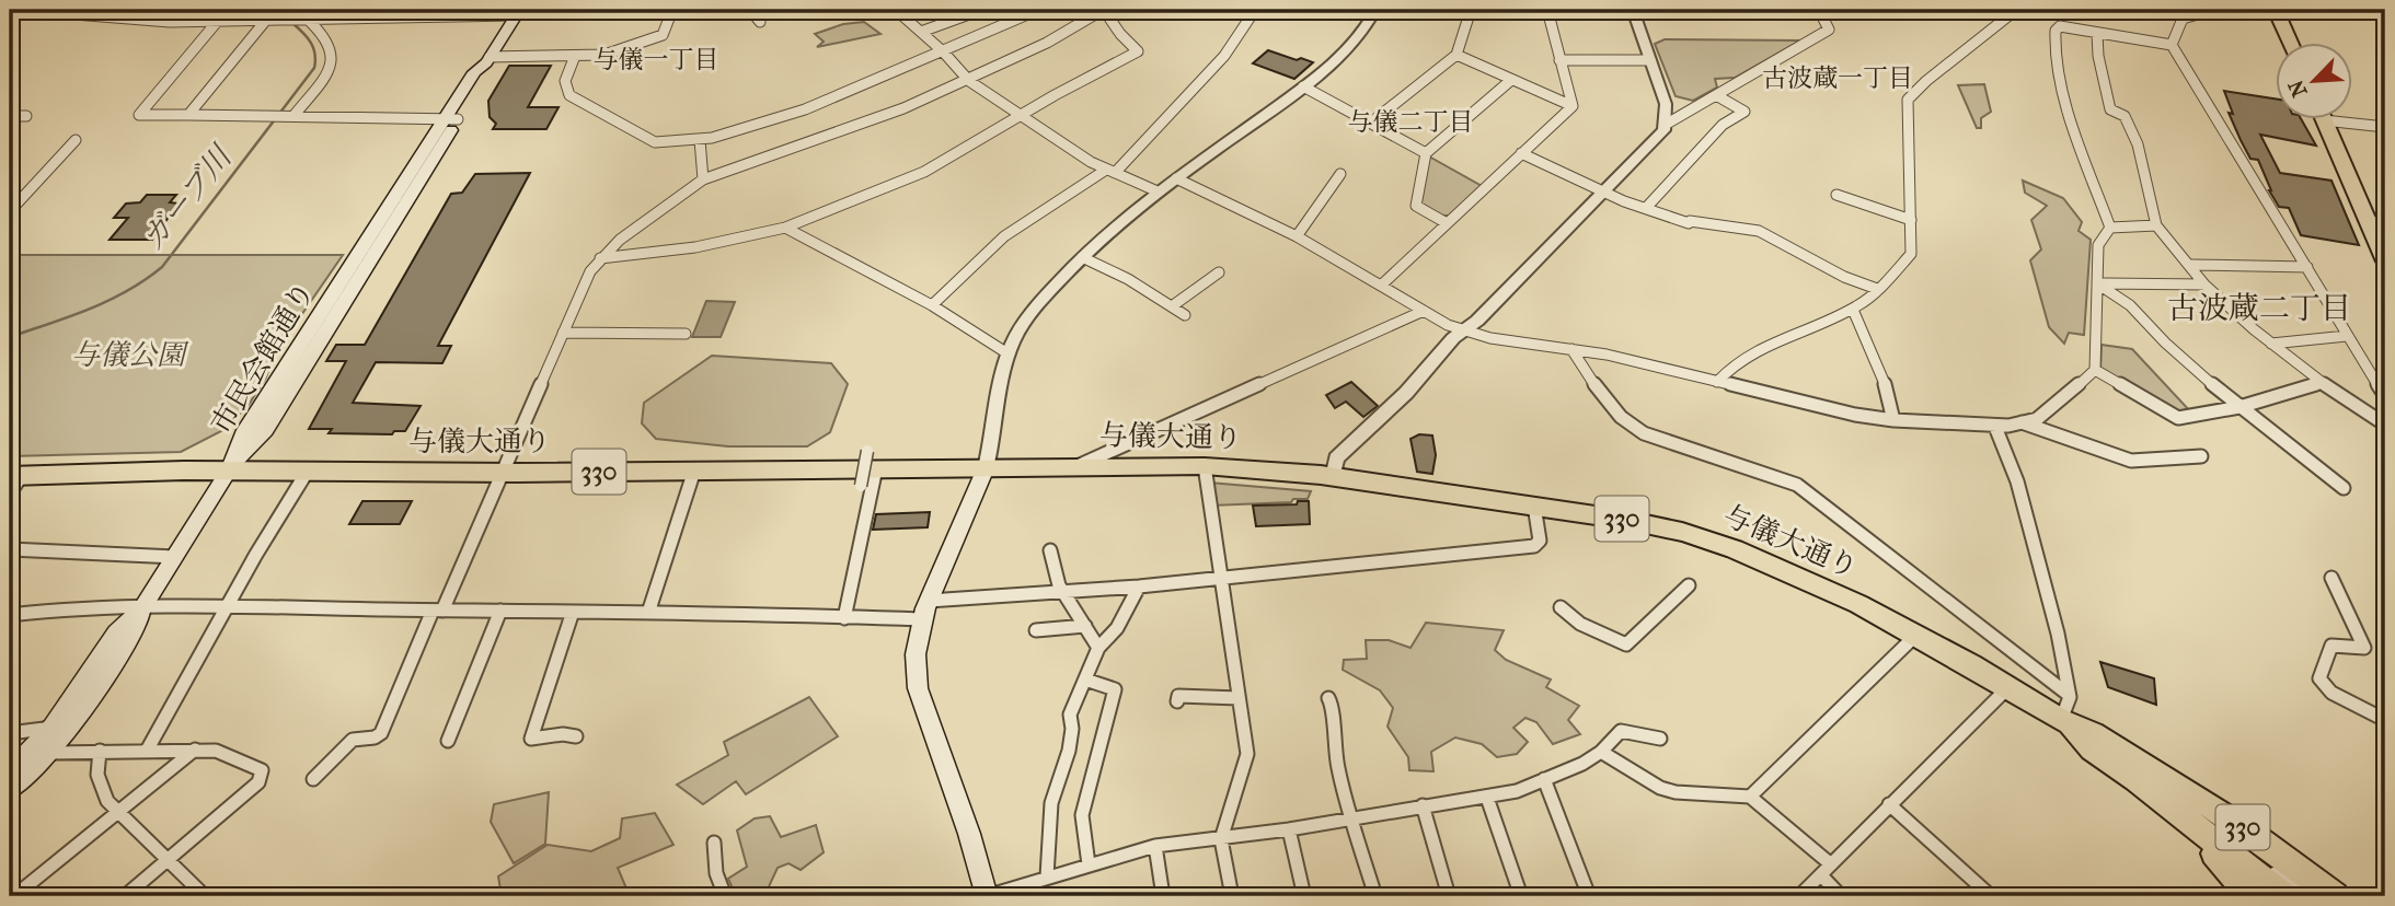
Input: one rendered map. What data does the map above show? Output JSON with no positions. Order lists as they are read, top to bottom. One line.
{"streets":{"highway":["与儀大通り","330"],"main road":["市民会館通り"]},"crossings":[["市民会館通り","与儀大通り"],["市民会館通り","330"],["与儀大通り","330"]],"districts":["与儀一丁目","古波蔵一丁目","与儀二丁目","古波蔵二丁目"],"water":["ガーブ川"],"parks":["与儀公園"],"north":"bottom left"}
